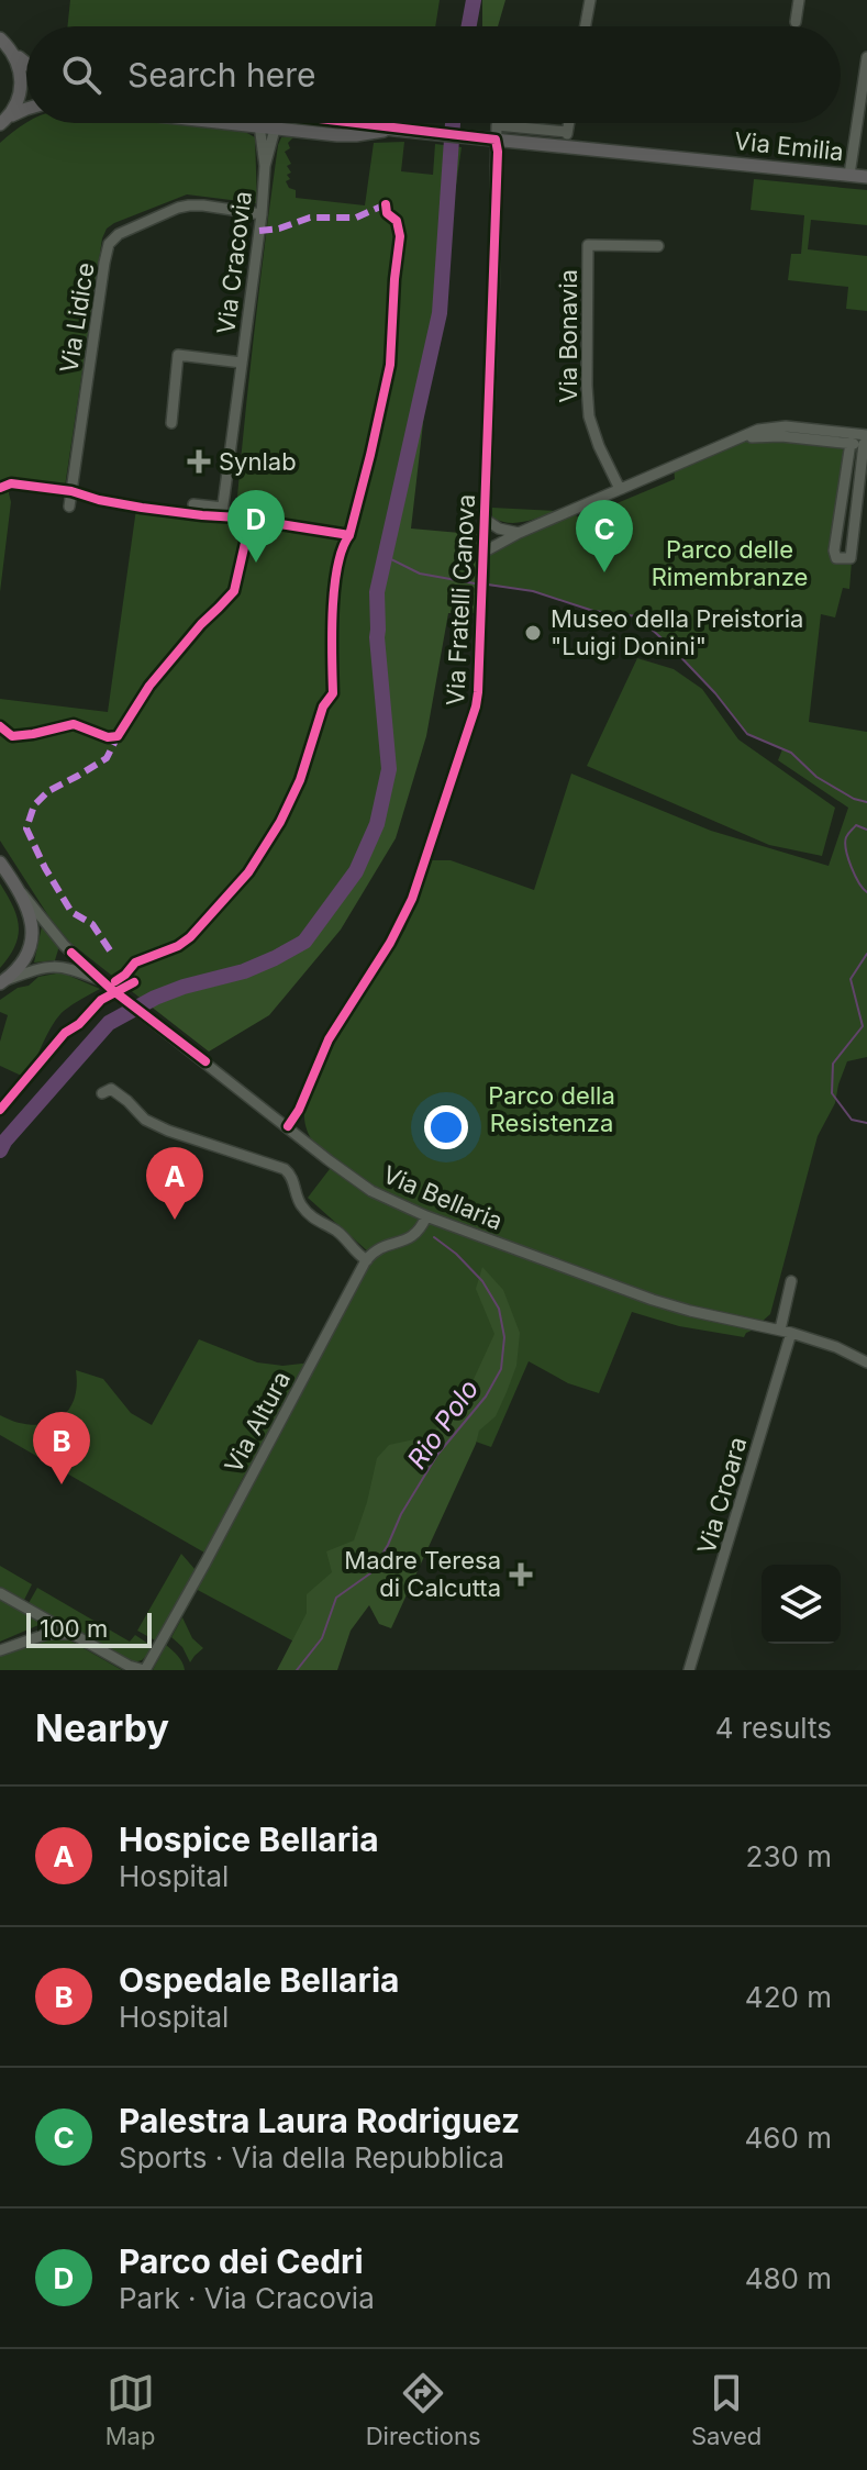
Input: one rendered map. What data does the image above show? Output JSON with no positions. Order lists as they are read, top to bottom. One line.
{"streets":{"main road":["Via Emilia"],"street":["Via Cracovia","Via Lidice","Via Bonavia","Via Fratelli Canova","Via Bellaria","Via Altura","Via Croara"]},"crossings":[["Via Emilia","Via Fratelli Canova"],["Via Cracovia","Via Lidice"],["Via Fratelli Canova","Via Bellaria"],["Via Bellaria","Via Croara"]],"water":["Rio Polo"],"parks":["Parco delle Rimembranze","Parco della Resistenza"],"places":{"health":["Synlab","Madre Teresa di Calcutta"],"other":["Museo della Preistoria \"Luigi Donini\""]},"scale_bar":"100 m","page":{"search":"Search here","pins":["D","C","A","B"],"scale":"100 m","heading":["Nearby","4 results"],"list":[{"mark":"A","name":"Hospice Bellaria","note":"Hospital","value":"230 m"},{"mark":"B","name":"Ospedale Bellaria","note":"Hospital","value":"420 m"},{"mark":"C","name":"Palestra Laura Rodriguez","note":"Sports · Via della Repubblica","value":"460 m"},{"mark":"D","name":"Parco dei Cedri","note":"Park · Via Cracovia","value":"480 m"}],"nav":["Map","Directions","Saved"]}}
